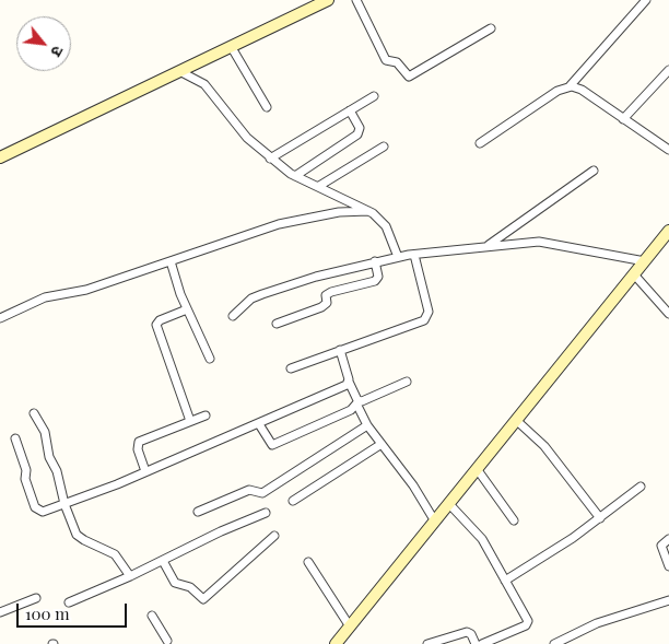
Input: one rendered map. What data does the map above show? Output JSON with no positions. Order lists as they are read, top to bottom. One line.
{"scale_bar":"100 m","north":"bottom right"}
